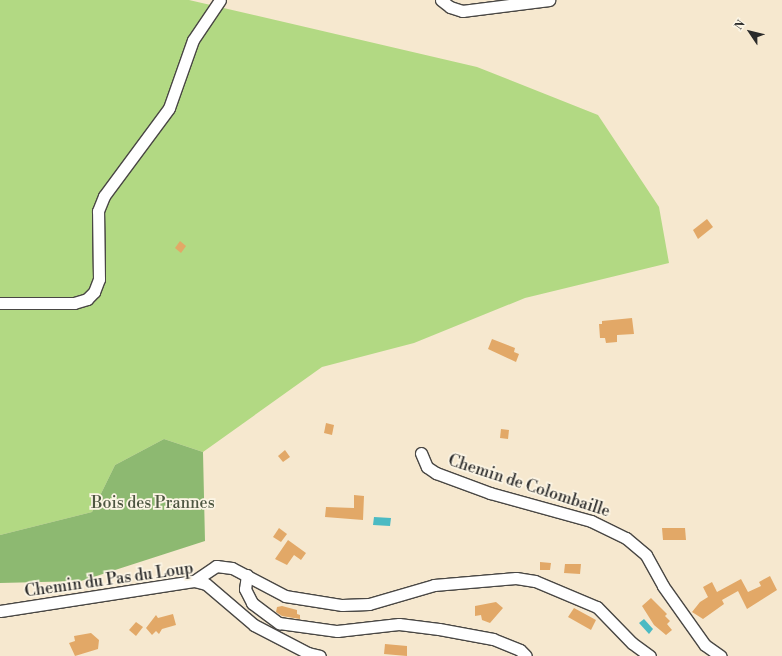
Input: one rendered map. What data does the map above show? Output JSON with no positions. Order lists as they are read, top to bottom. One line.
{"streets":{"street":["Chemin de Colombaille","Chemin du Pas du Loup"]},"parks":["Bois des Prannes"],"north":"top left"}
